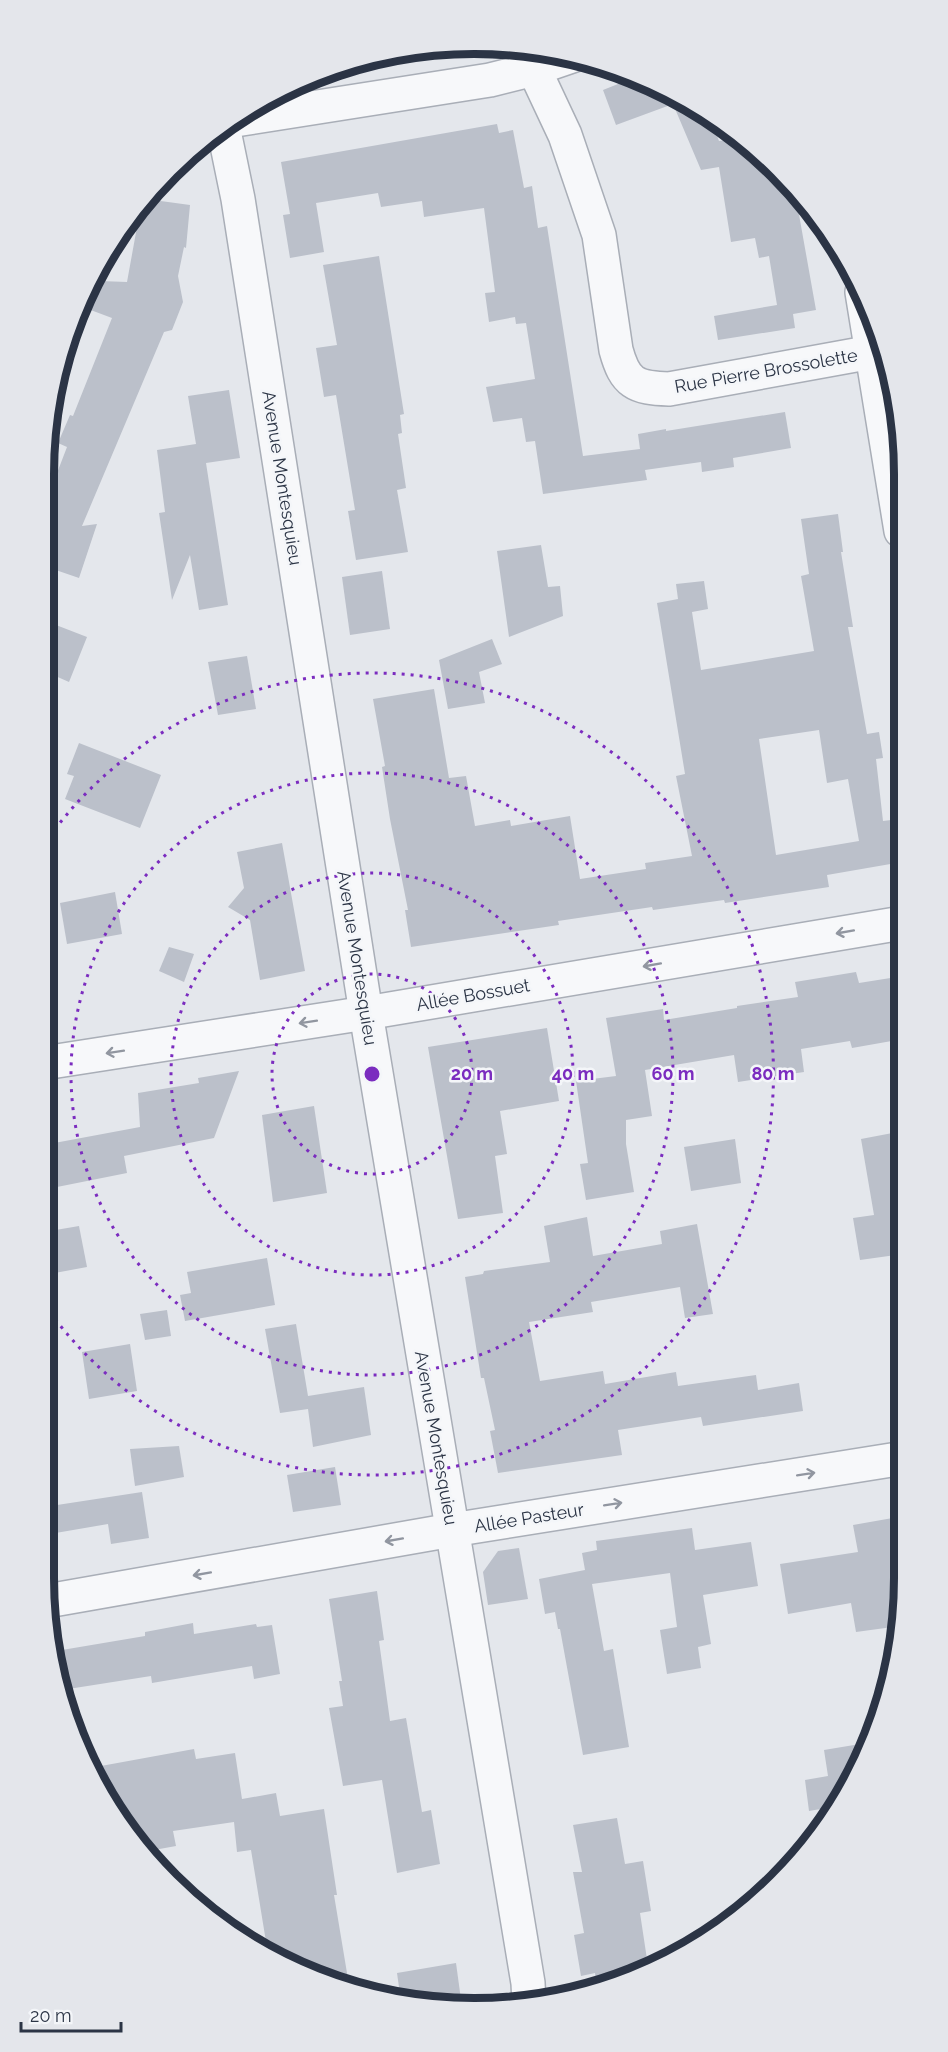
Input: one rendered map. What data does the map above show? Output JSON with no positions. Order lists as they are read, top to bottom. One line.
{"streets":{"street":["Rue Pierre Brossolette","Avenue Montesquieu","Allée Bossuet","Allée Pasteur"]},"crossings":[["Avenue Montesquieu","Allée Bossuet"],["Avenue Montesquieu","Allée Pasteur"]],"one_way":["Allée Bossuet"],"scale_bar":"20 m","rings":["20 m","40 m","60 m","80 m"]}
